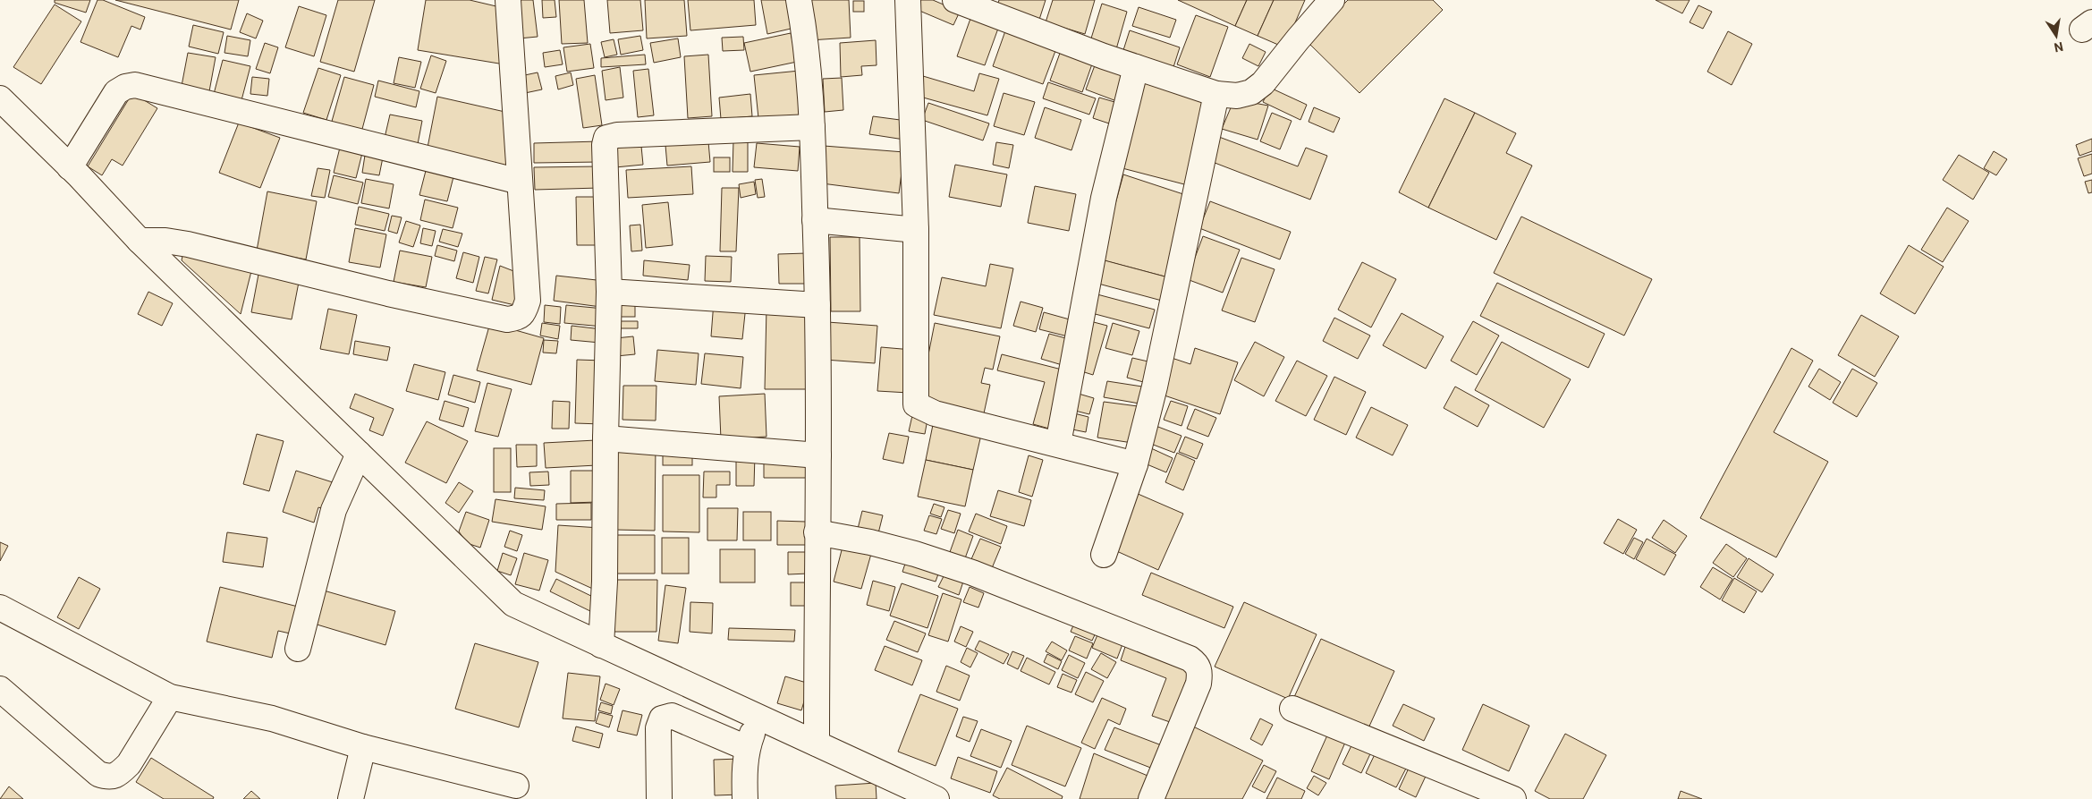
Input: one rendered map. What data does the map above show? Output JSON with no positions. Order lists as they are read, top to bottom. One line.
{"north":"bottom"}
